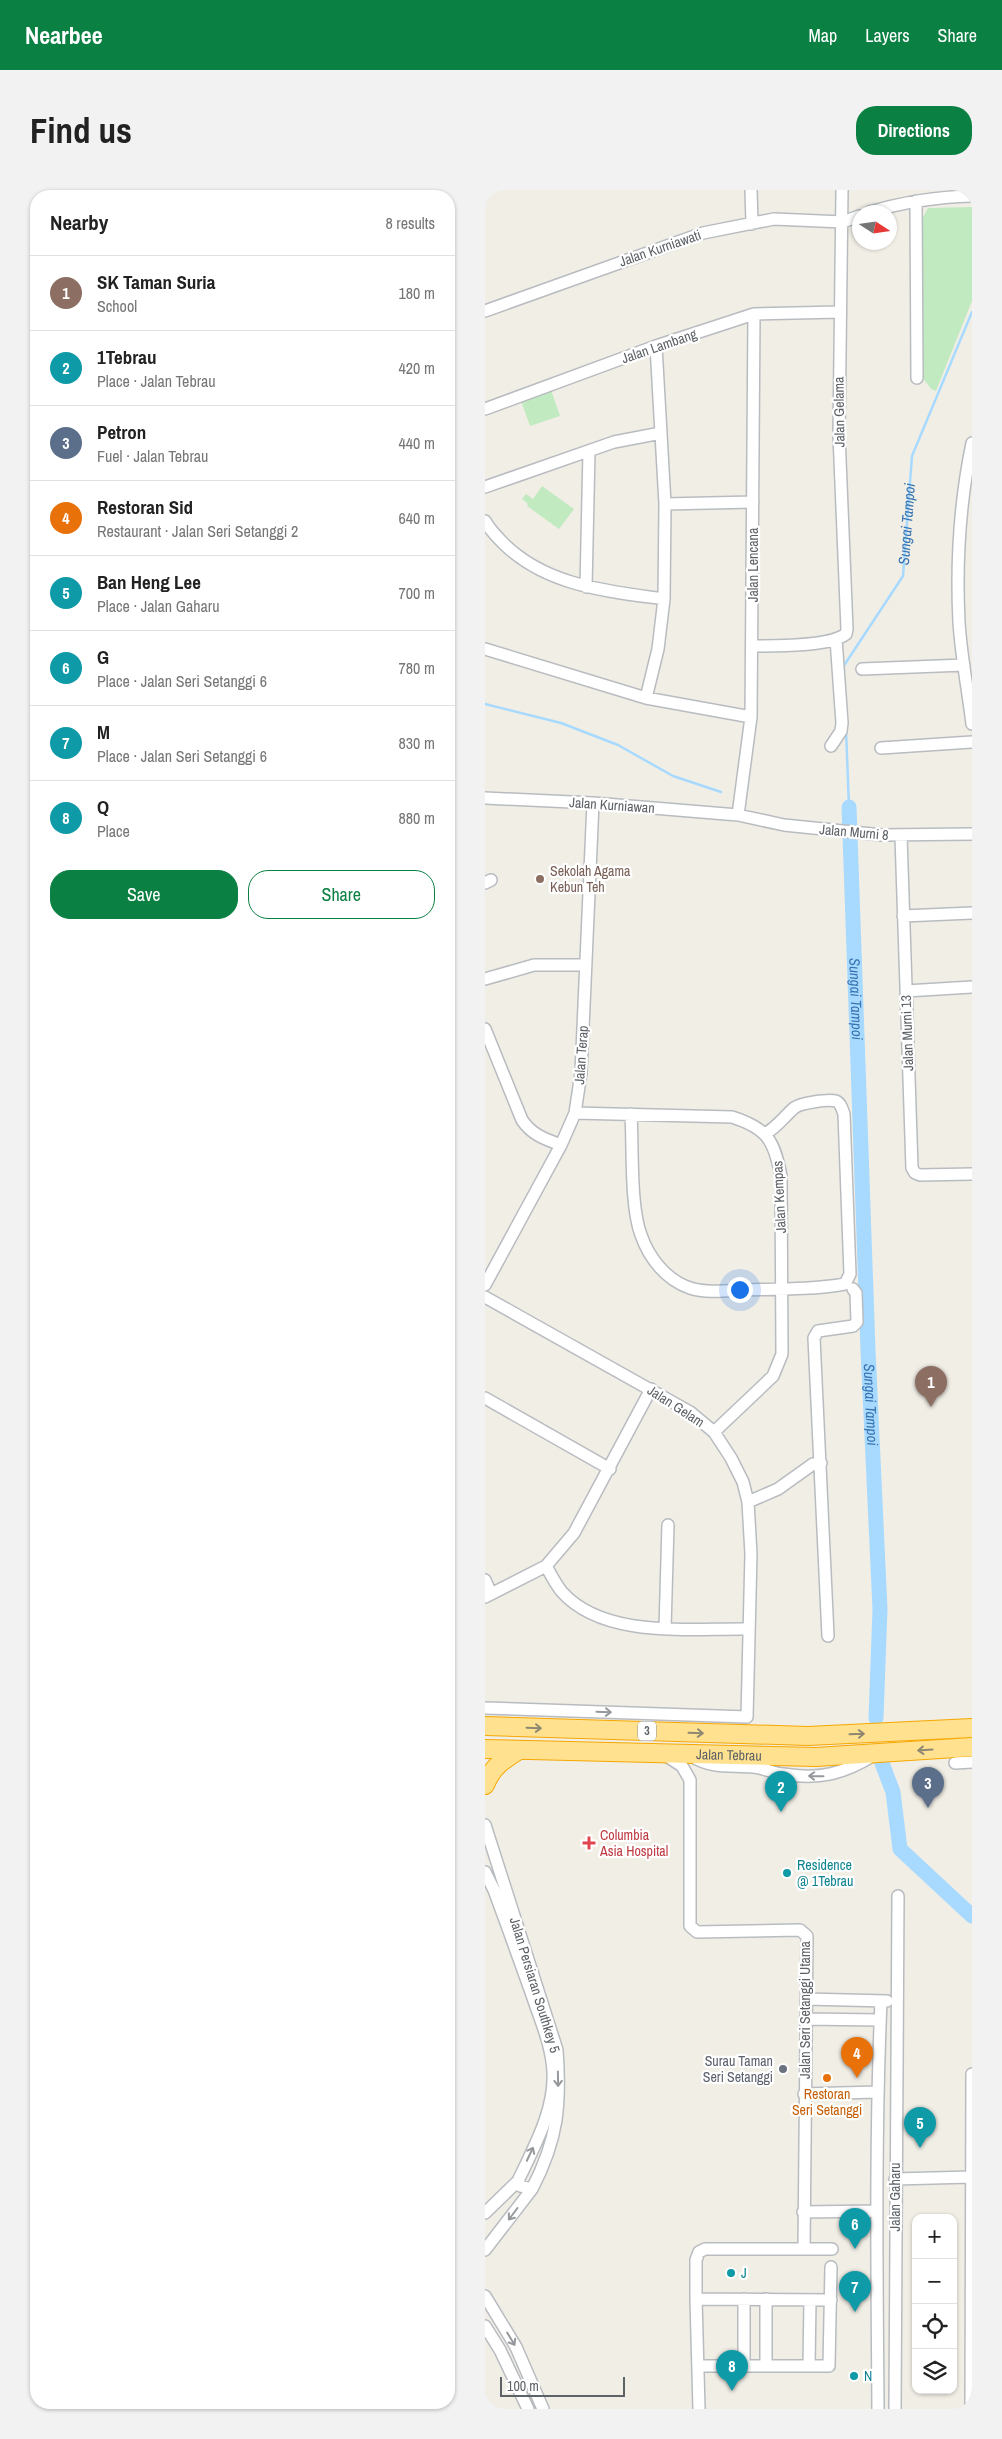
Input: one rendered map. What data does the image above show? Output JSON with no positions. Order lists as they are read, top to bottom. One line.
{"streets":{"highway":["3","Jalan Tebrau"],"street":["Jalan Kurniawati","Jalan Lambang","Jalan Gelama","Jalan Lencana","Jalan Kurniawan","Jalan Murni 8","Jalan Murni 13","Jalan Terap","Jalan Kempas","Jalan Gelam","Jalan Persiaran Southkey 5","Jalan Seri Setanggi Utama","Jalan Gaharu"]},"crossings":[["Jalan Kurniawati","Jalan Gelama"],["Jalan Lambang","Jalan Gelama"],["Jalan Lambang","Jalan Lencana"],["Jalan Lencana","Jalan Kurniawan"],["Jalan Lencana","Jalan Murni 8"],["Jalan Kurniawan","Jalan Murni 8"],["Jalan Kurniawan","Jalan Terap"],["Jalan Murni 8","Jalan Murni 13"],["Jalan Terap","Jalan Kempas"],["Jalan Kempas","Jalan Gelam"]],"water":["Sungai Tampoi"],"places":{"other":["Sekolah Agama Kebun Teh","Residence @ 1Tebrau","Surau Taman Seri Setanggi","Restoran Seri Setanggi","J","N"],"health":["Columbia Asia Hospital"]},"scale_bar":"100 m","north":"right","page":{"header":"Nearbee","nav":["Map","Layers","Share"],"buttons":["Directions",["Save","Share"]],"title":"Find us","heading":["Nearby","8 results"],"list":[{"mark":"1","name":"SK Taman Suria","note":"School","value":"180 m"},{"mark":"2","name":"1Tebrau","note":"Place · Jalan Tebrau","value":"420 m"},{"mark":"3","name":"Petron","note":"Fuel · Jalan Tebrau","value":"440 m"},{"mark":"4","name":"Restoran Sid","note":"Restaurant · Jalan Seri Setanggi 2","value":"640 m"},{"mark":"5","name":"Ban Heng Lee","note":"Place · Jalan Gaharu","value":"700 m"},{"mark":"6","name":"G","note":"Place · Jalan Seri Setanggi 6","value":"780 m"},{"mark":"7","name":"M","note":"Place · Jalan Seri Setanggi 6","value":"830 m"},{"mark":"8","name":"Q","note":"Place","value":"880 m"}],"pins":["1","3","2","4","5","6","7","8"],"map_buttons":["+","−"],"scale":"100 m"}}
